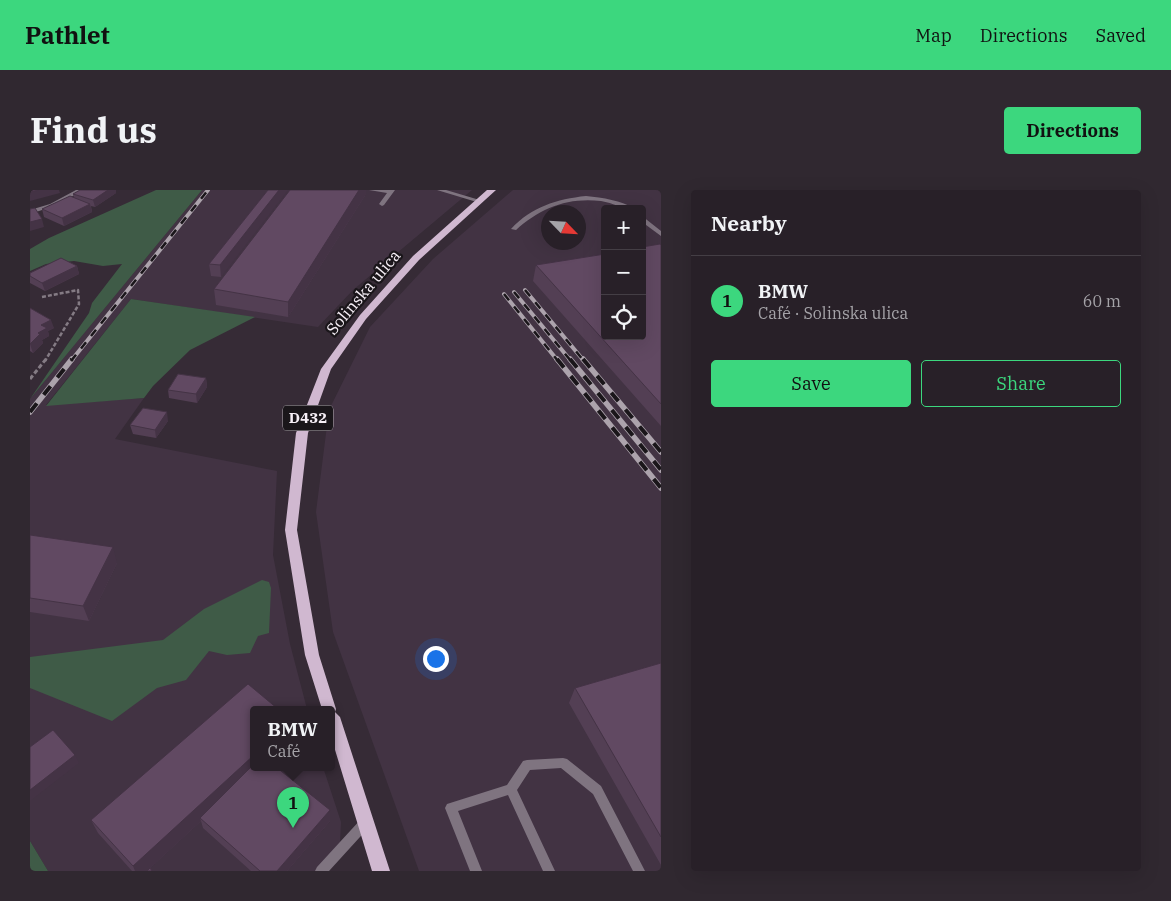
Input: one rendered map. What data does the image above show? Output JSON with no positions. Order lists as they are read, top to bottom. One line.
{"streets":{"main road":["Solinska ulica","D432"]},"north":"bottom right","page":{"header":"Pathlet","nav":["Map","Directions","Saved"],"title":"Find us","buttons":["Directions",["Save","Share"]],"heading":"Nearby","map_buttons":["+","−"],"list":[{"mark":"1","name":"BMW","note":"Café · Solinska ulica","value":"60 m"}],"popup":["BMW","Café"],"pins":"1"}}
